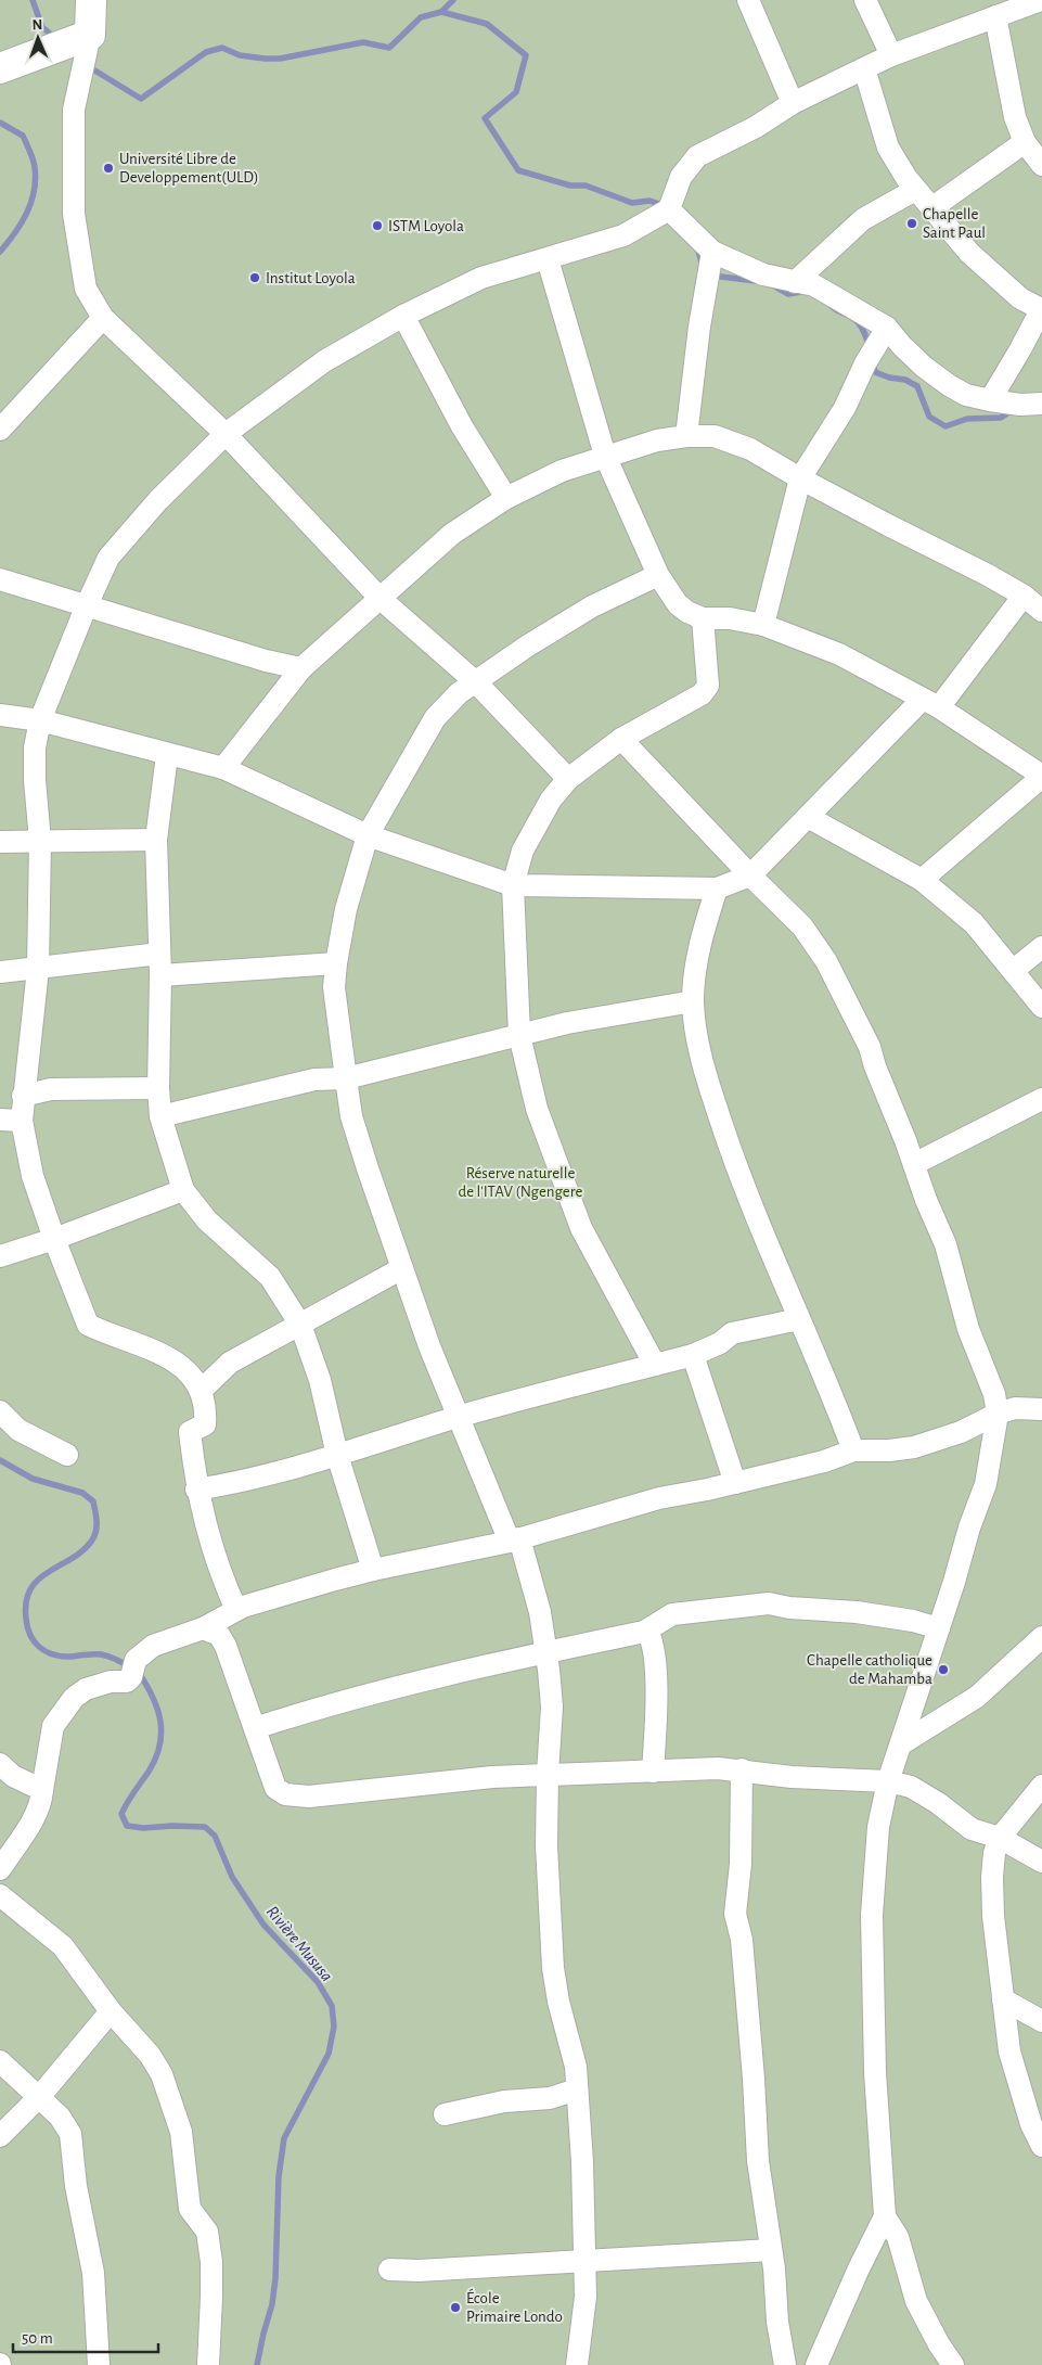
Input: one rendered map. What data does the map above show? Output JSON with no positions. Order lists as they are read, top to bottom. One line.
{"water":["Rivière Mususa"],"parks":["Réserve naturelle de l'ITAV (Ngengere"],"places":["Université Libre de Developpement(ULD)","Chapelle Saint Paul","ISTM Loyola","Institut Loyola","Chapelle catholique de Mahamba","École Primaire Londo"],"scale_bar":"50 m","north":"top"}
